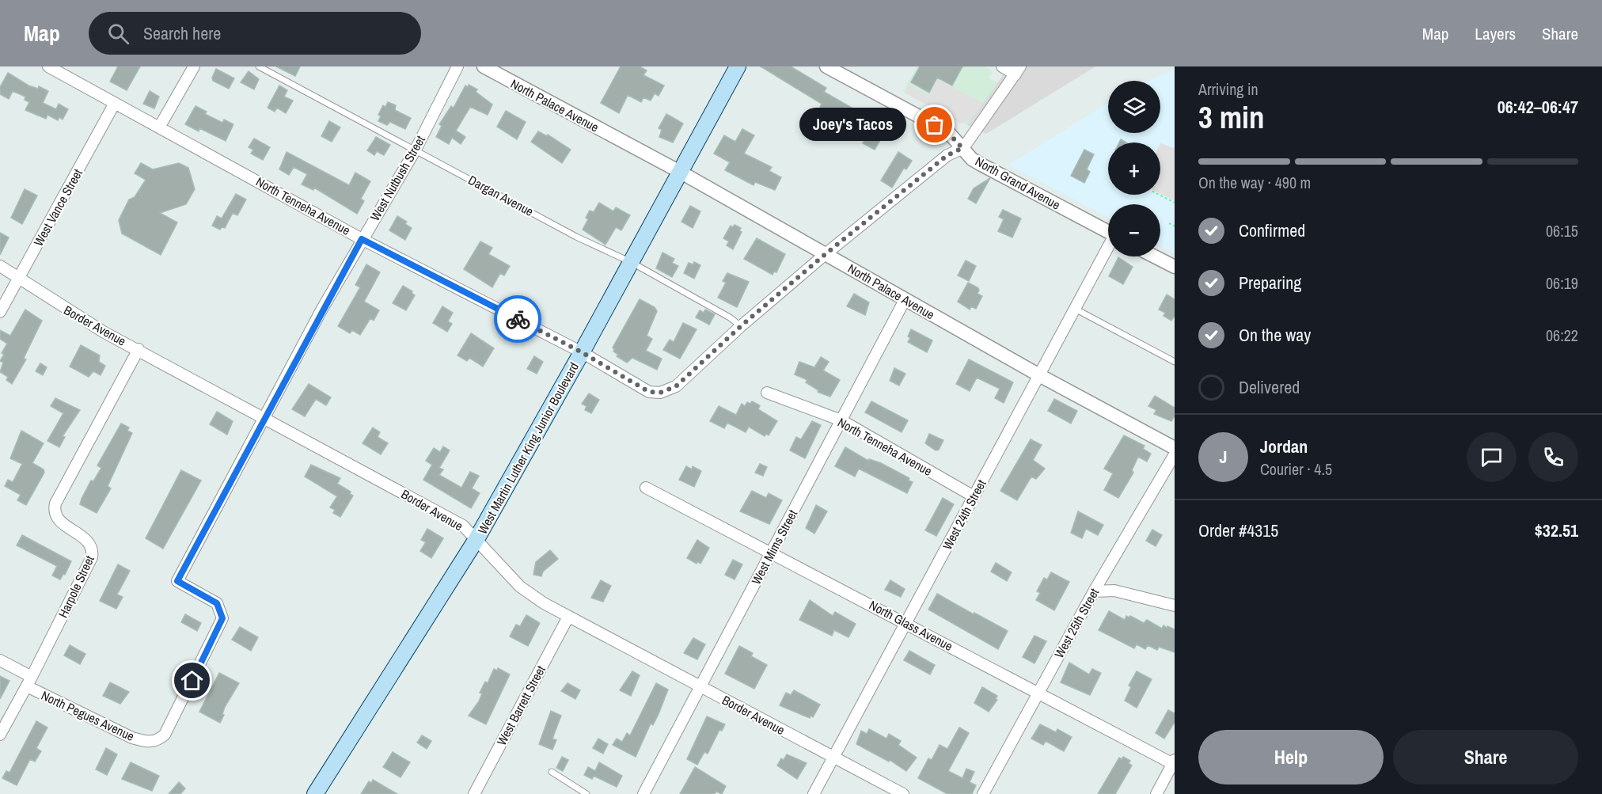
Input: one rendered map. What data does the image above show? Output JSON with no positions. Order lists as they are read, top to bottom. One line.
{"streets":{"main road":["West Martin Luther King Junior Boulevard"],"street":["North Palace Avenue","West Nutbush Street","North Grand Avenue","North Tenneha Avenue","West Vance Street","Border Avenue","West 24th Street","West Mims Street","Harpole Street","West 25th Street","North Glass Avenue","West Barrett Street","North Pegues Avenue"],"lane":["Dargan Avenue"]},"crossings":[["North Palace Avenue","West Martin Luther King Junior Boulevard"],["North Palace Avenue","West 24th Street"],["North Palace Avenue","West Mims Street"],["West Nutbush Street","Dargan Avenue"],["West Nutbush Street","North Tenneha Avenue"],["West Nutbush Street","Border Avenue"],["West Nutbush Street","North Pegues Avenue"],["Dargan Avenue","North Tenneha Avenue"],["Dargan Avenue","West Martin Luther King Junior Boulevard"],["North Tenneha Avenue","West Vance Street"],["North Tenneha Avenue","West Martin Luther King Junior Boulevard"],["North Tenneha Avenue","West 24th Street"],["North Tenneha Avenue","West Mims Street"],["West Vance Street","Border Avenue"],["Border Avenue","West Martin Luther King Junior Boulevard"],["Border Avenue","West 24th Street"],["Border Avenue","West Mims Street"],["Border Avenue","Harpole Street"],["Border Avenue","West Barrett Street"],["West 24th Street","North Glass Avenue"],["West Mims Street","North Glass Avenue"],["Harpole Street","North Pegues Avenue"],["West 25th Street","North Glass Avenue"]],"places":["Joey's Tacos"],"page":{"header":"Map","search":"Search here","nav":["Map","Layers","Share"],"heading":["3 min","Arriving in","06:42–06:47"],"panel":["Jordan","Courier · 4.5","Order #4315","$32.51"],"map_buttons":["+","−"],"bubble":"Joey's Tacos","bar":"On the way · 490 m","list":[["Confirmed","06:15"],["Preparing","06:19"],["On the way","06:22"],"Delivered"],"round":"J","buttons":["Help","Share"]}}
